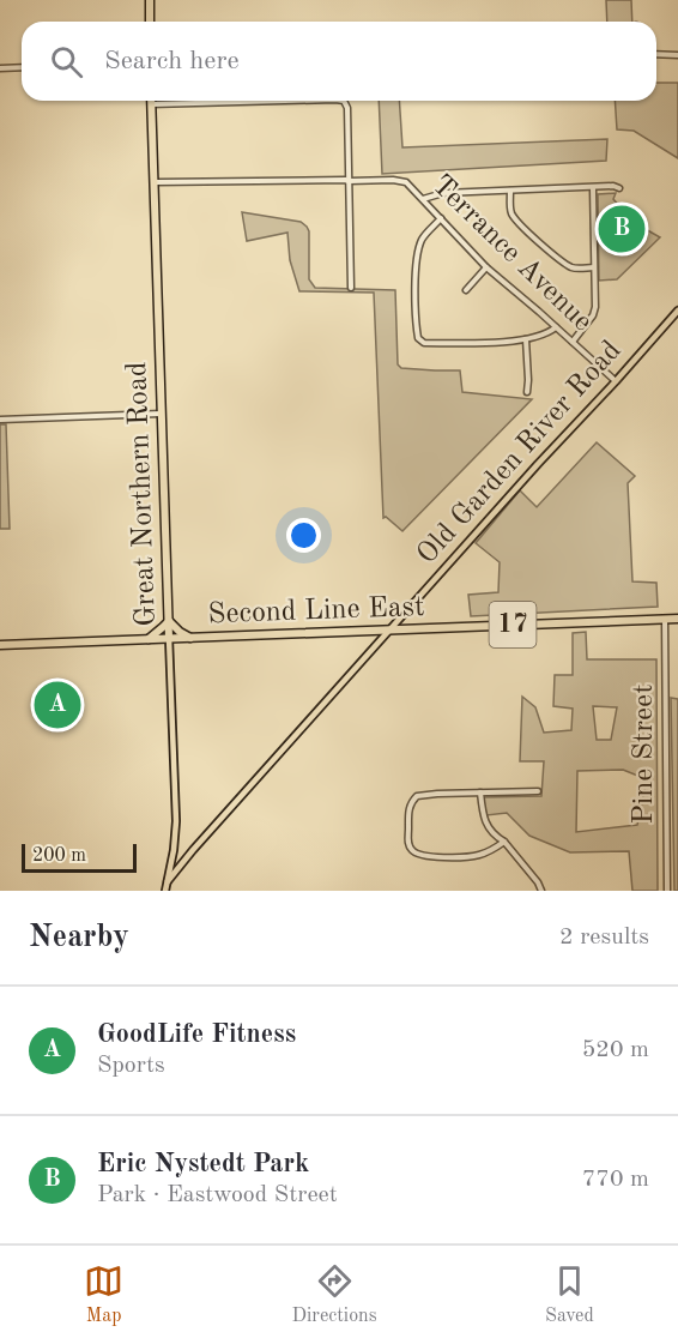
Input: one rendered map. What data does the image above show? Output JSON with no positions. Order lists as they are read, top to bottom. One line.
{"streets":{"highway":["Great Northern Road","Second Line East","17"],"main road":["Old Garden River Road"],"street":["Terrance Avenue","Pine Street"]},"crossings":[["Terrance Avenue","Old Garden River Road"],["Terrance Avenue","Great Northern Road"],["Old Garden River Road","Great Northern Road"],["Old Garden River Road","Second Line East"],["Great Northern Road","Second Line East"],["Second Line East","Pine Street"]],"scale_bar":"200 m","page":{"search":"Search here","pins":["B","A"],"scale":"200 m","heading":["Nearby","2 results"],"list":[{"mark":"A","name":"GoodLife Fitness","note":"Sports","value":"520 m"},{"mark":"B","name":"Eric Nystedt Park","note":"Park · Eastwood Street","value":"770 m"}],"nav":["Map","Directions","Saved"]}}
